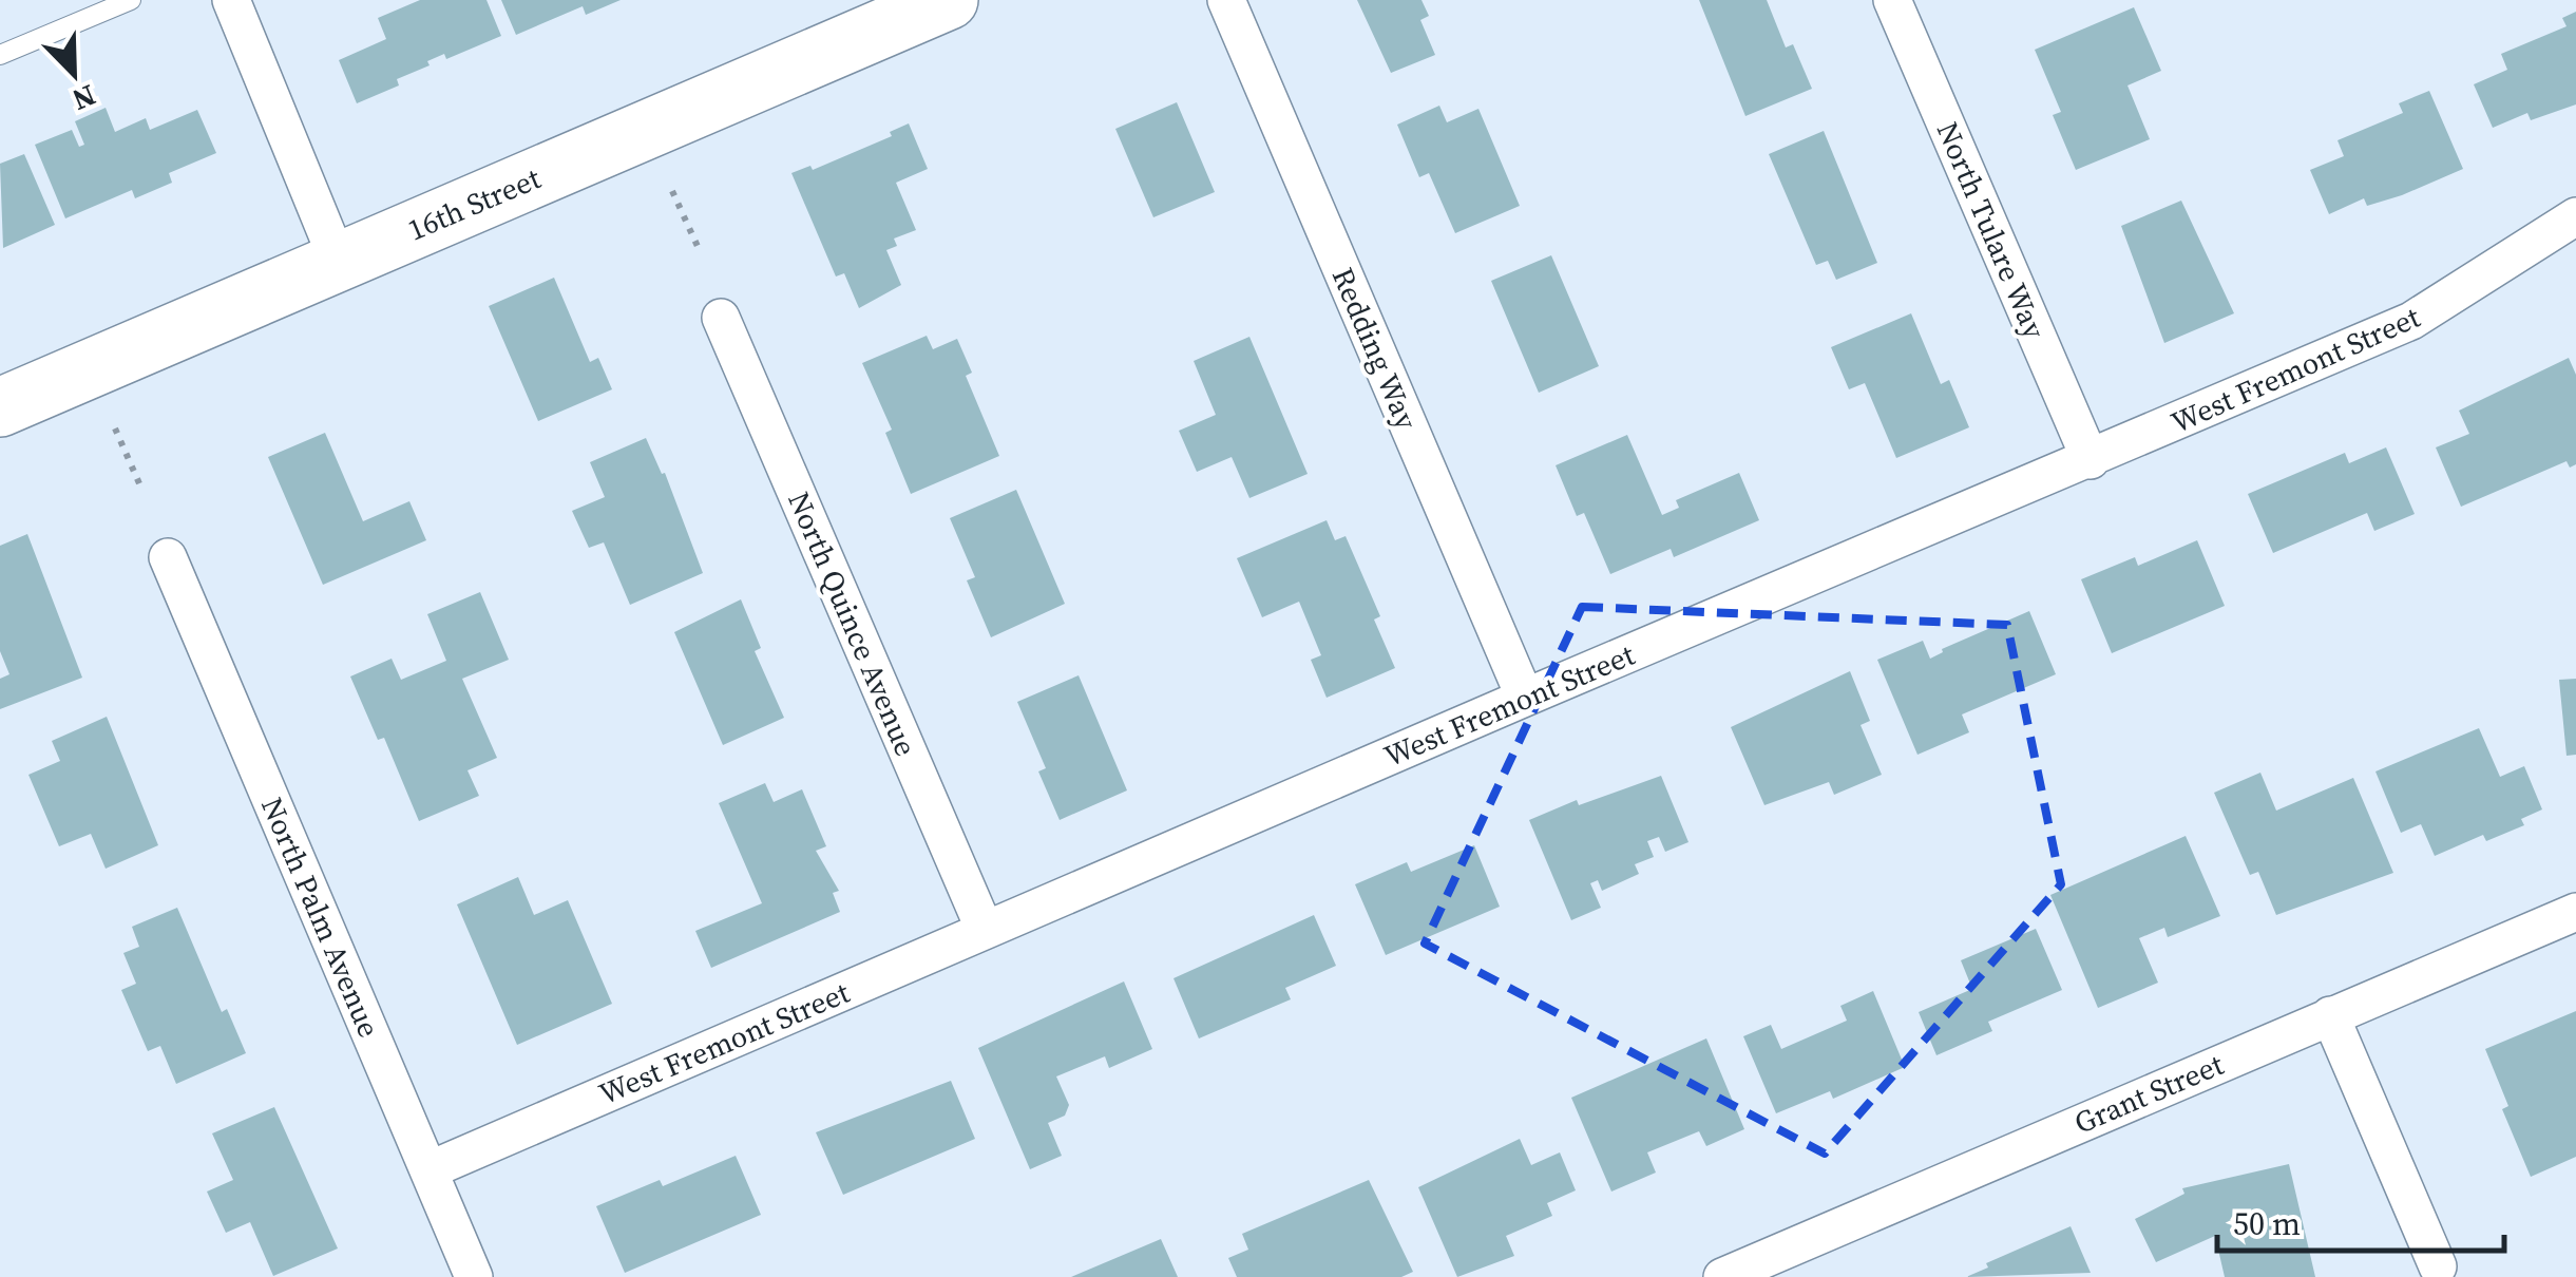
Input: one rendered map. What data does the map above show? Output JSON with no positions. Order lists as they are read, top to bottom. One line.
{"streets":{"main road":["16th Street"],"street":["North Tulare Way","Redding Way","West Fremont Street","North Quince Avenue","North Palm Avenue","Grant Street"]},"crossings":[["North Tulare Way","West Fremont Street"],["Redding Way","West Fremont Street"],["West Fremont Street","North Quince Avenue"],["West Fremont Street","North Palm Avenue"]],"scale_bar":"50 m","north":"bottom right"}
